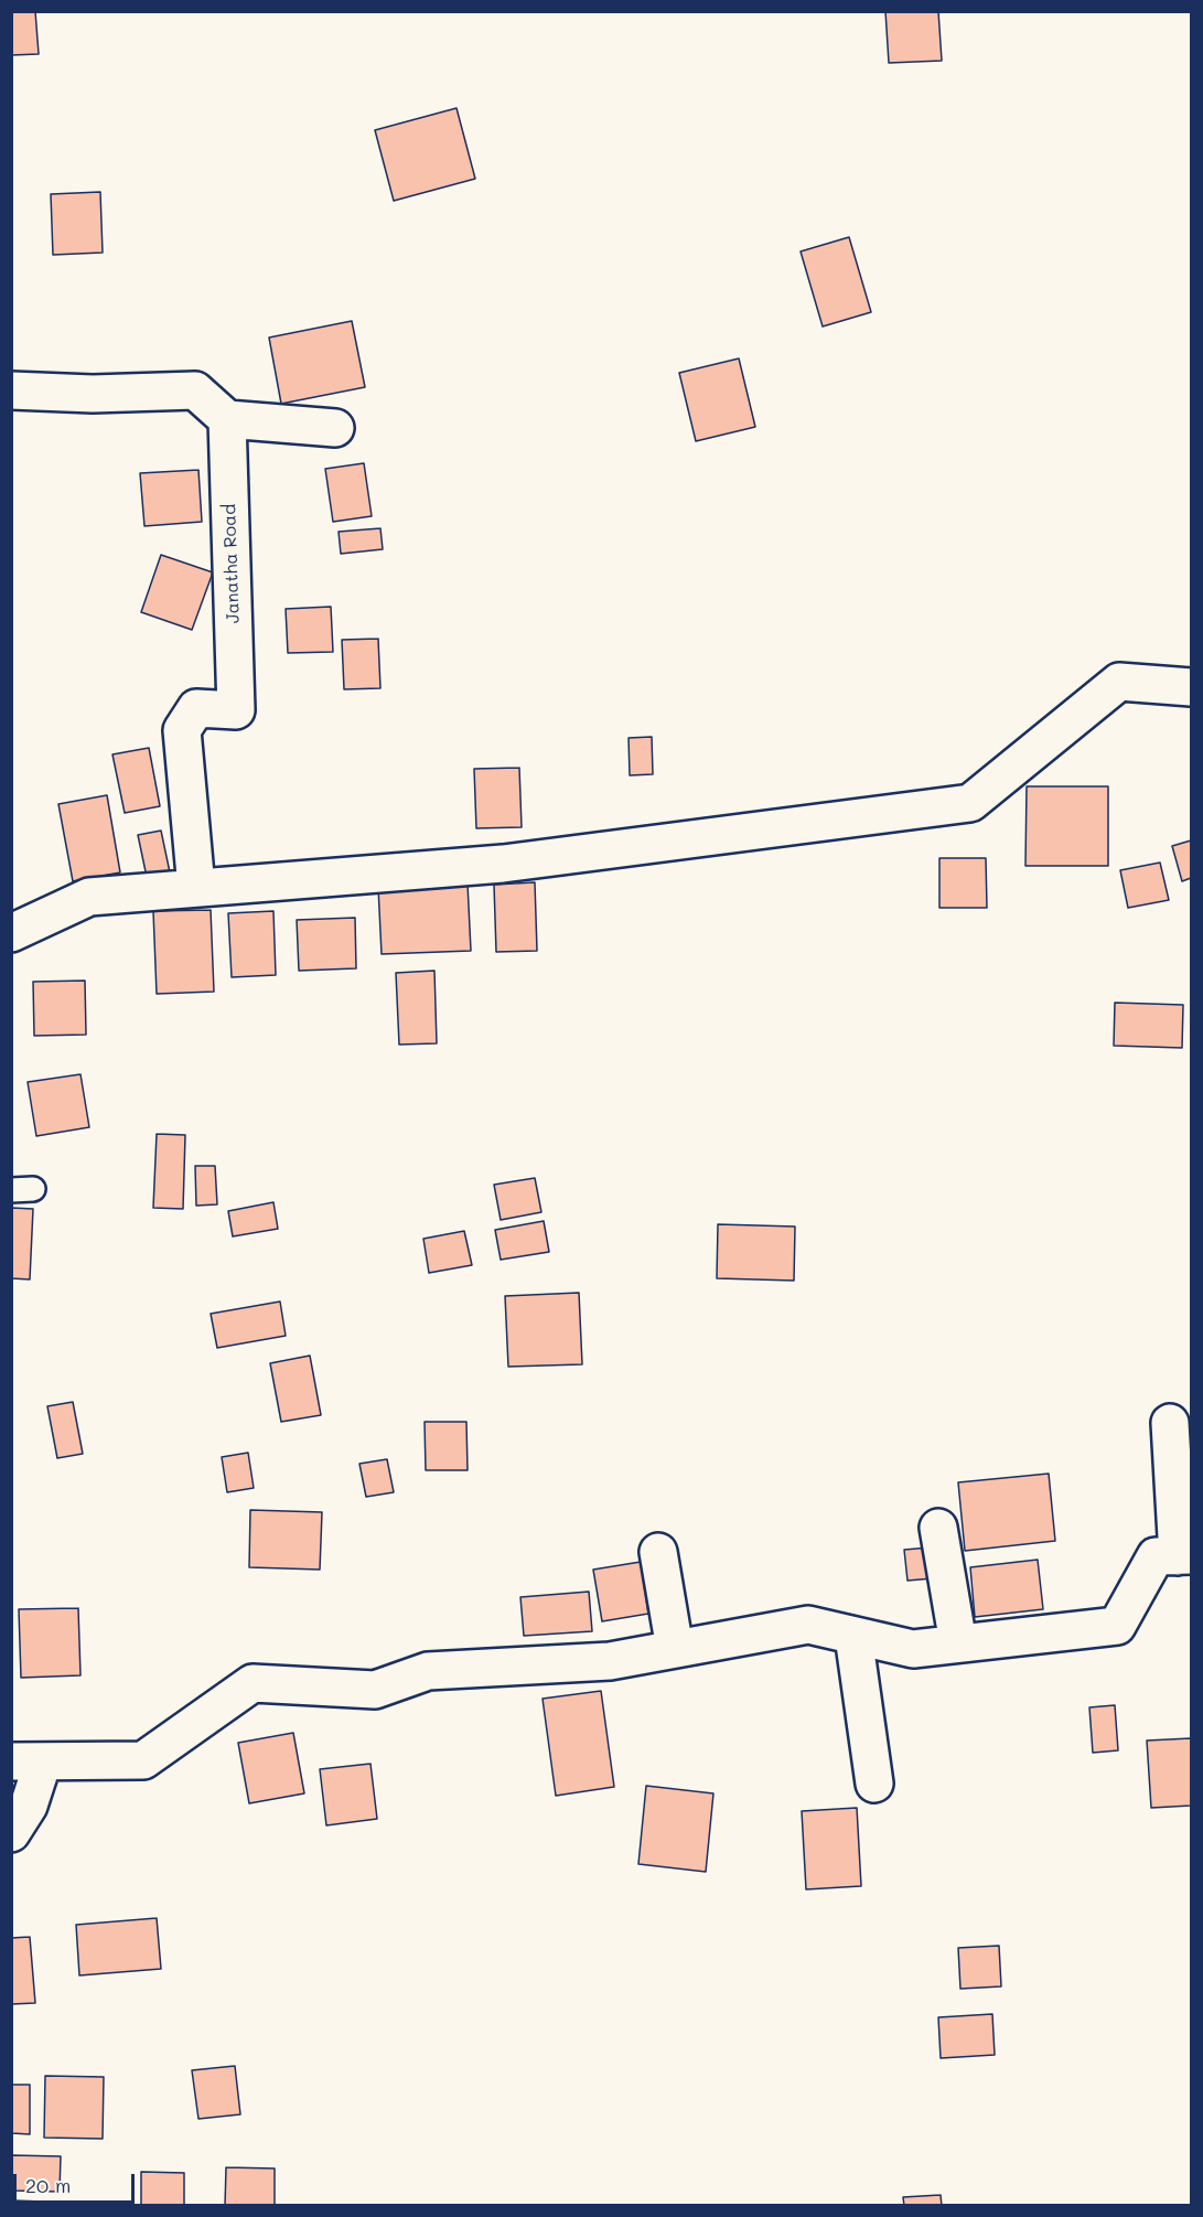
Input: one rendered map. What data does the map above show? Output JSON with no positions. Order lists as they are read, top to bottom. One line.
{"streets":{"street":["Janatha Road"]},"scale_bar":"20 m"}
